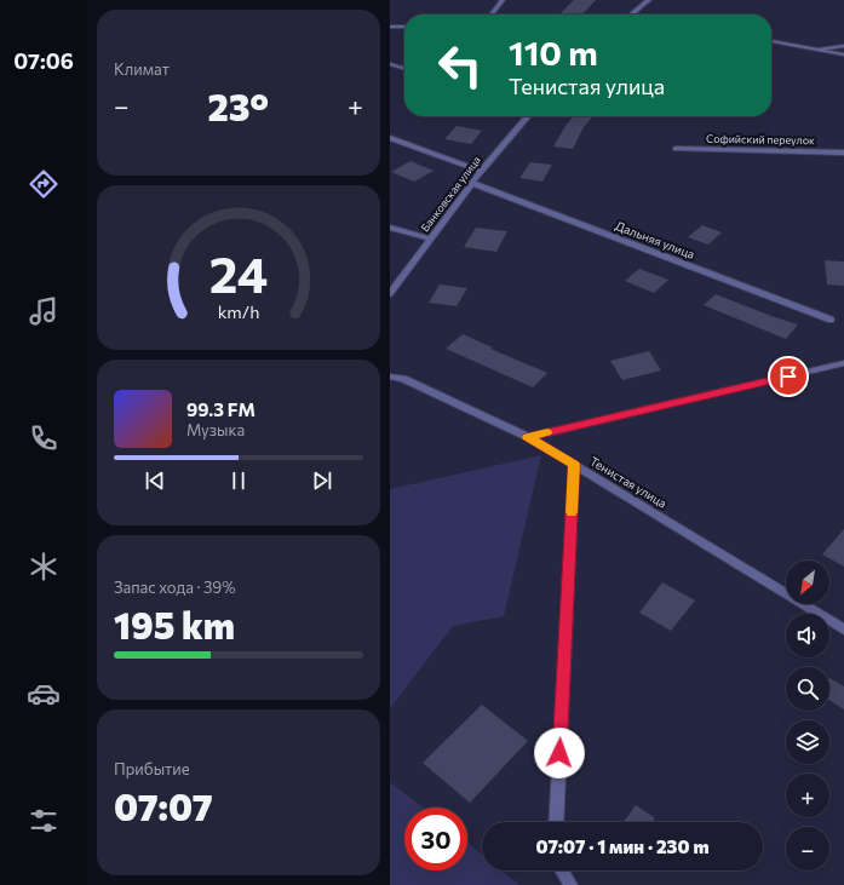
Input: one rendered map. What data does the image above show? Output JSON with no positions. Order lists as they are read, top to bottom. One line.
{"streets":{"street":["Софийский переулок","Банковская улица","Дальняя улица","Тенистая улица"]},"crossings":[["Банковская улица","Дальняя улица"]],"north":"bottom left","page":{"tabs":"07:06","tile":["Климат",["Запас хода · 39%","195 km"],["Прибытие","07:07"]],"turn":["110 m","Тенистая улица"],"heat":["−","23°","+"],"song":["99.3 FM","Музыка"],"map_buttons":["+","−"],"limit":"30","trip":"07:07 · 1 мин · 230 m","gauge":["24","km/h"]}}
